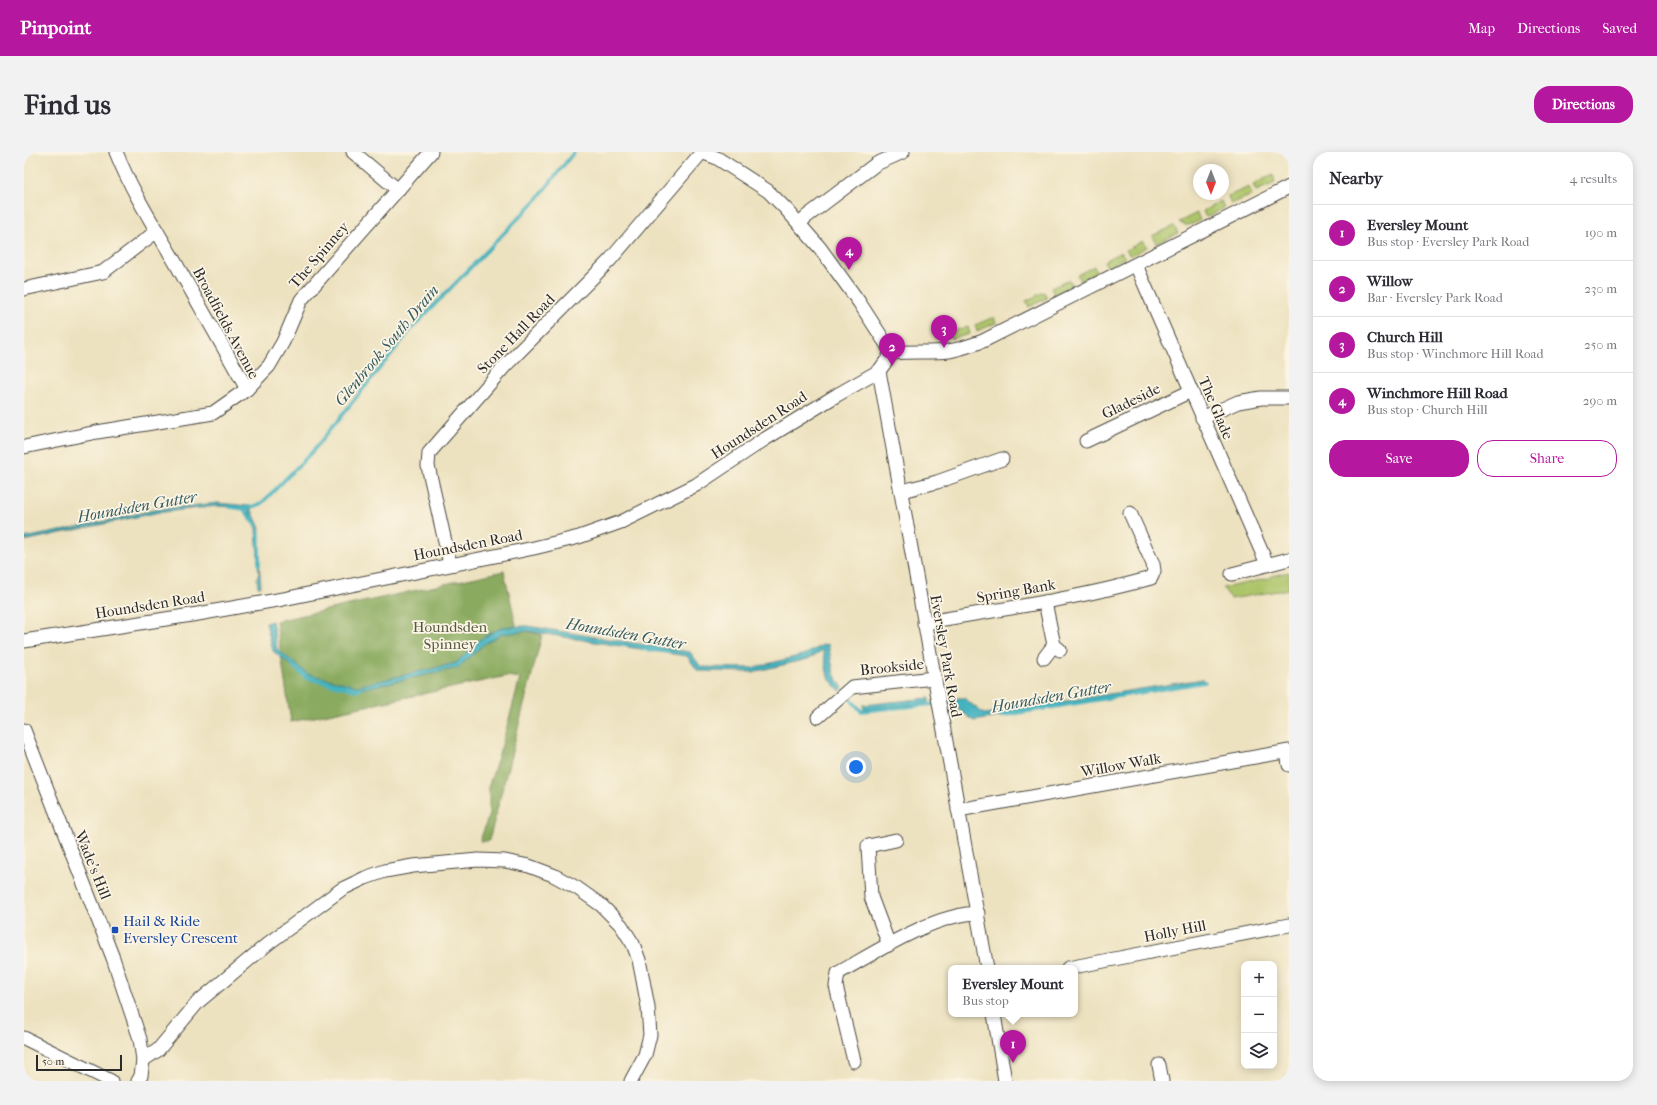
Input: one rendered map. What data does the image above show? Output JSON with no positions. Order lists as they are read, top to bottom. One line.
{"streets":{"street":["The Spinney","Broadfields Avenue","Stone Hall Road","Gladeside","The Glade","Houndsden Road","Spring Bank","Eversley Park Road","Brookside","Willow Walk","Wade's Hill","Holly Hill"]},"crossings":[["The Spinney","Broadfields Avenue"],["Stone Hall Road","Houndsden Road"],["Gladeside","The Glade"],["Houndsden Road","Eversley Park Road"],["Spring Bank","Eversley Park Road"],["Eversley Park Road","Brookside"],["Eversley Park Road","Willow Walk"]],"water":["Glenbrook South Drain","Houndsden Gutter"],"parks":["Houndsden Spinney"],"places":{"transit":["Hail & Ride Eversley Crescent"]},"scale_bar":"50 m","north":"bottom","page":{"header":"Pinpoint","nav":["Map","Directions","Saved"],"buttons":["Directions",["Save","Share"]],"title":"Find us","heading":["Nearby","4 results"],"list":[{"mark":"1","name":"Eversley Mount","note":"Bus stop · Eversley Park Road","value":"190 m"},{"mark":"2","name":"Willow","note":"Bar · Eversley Park Road","value":"230 m"},{"mark":"3","name":"Church Hill","note":"Bus stop · Winchmore Hill Road","value":"250 m"},{"mark":"4","name":"Winchmore Hill Road","note":"Bus stop · Church Hill","value":"290 m"}],"pins":["4","3","2","1"],"map_buttons":["+","−"],"popup":["Eversley Mount","Bus stop"],"scale":"50 m"}}
